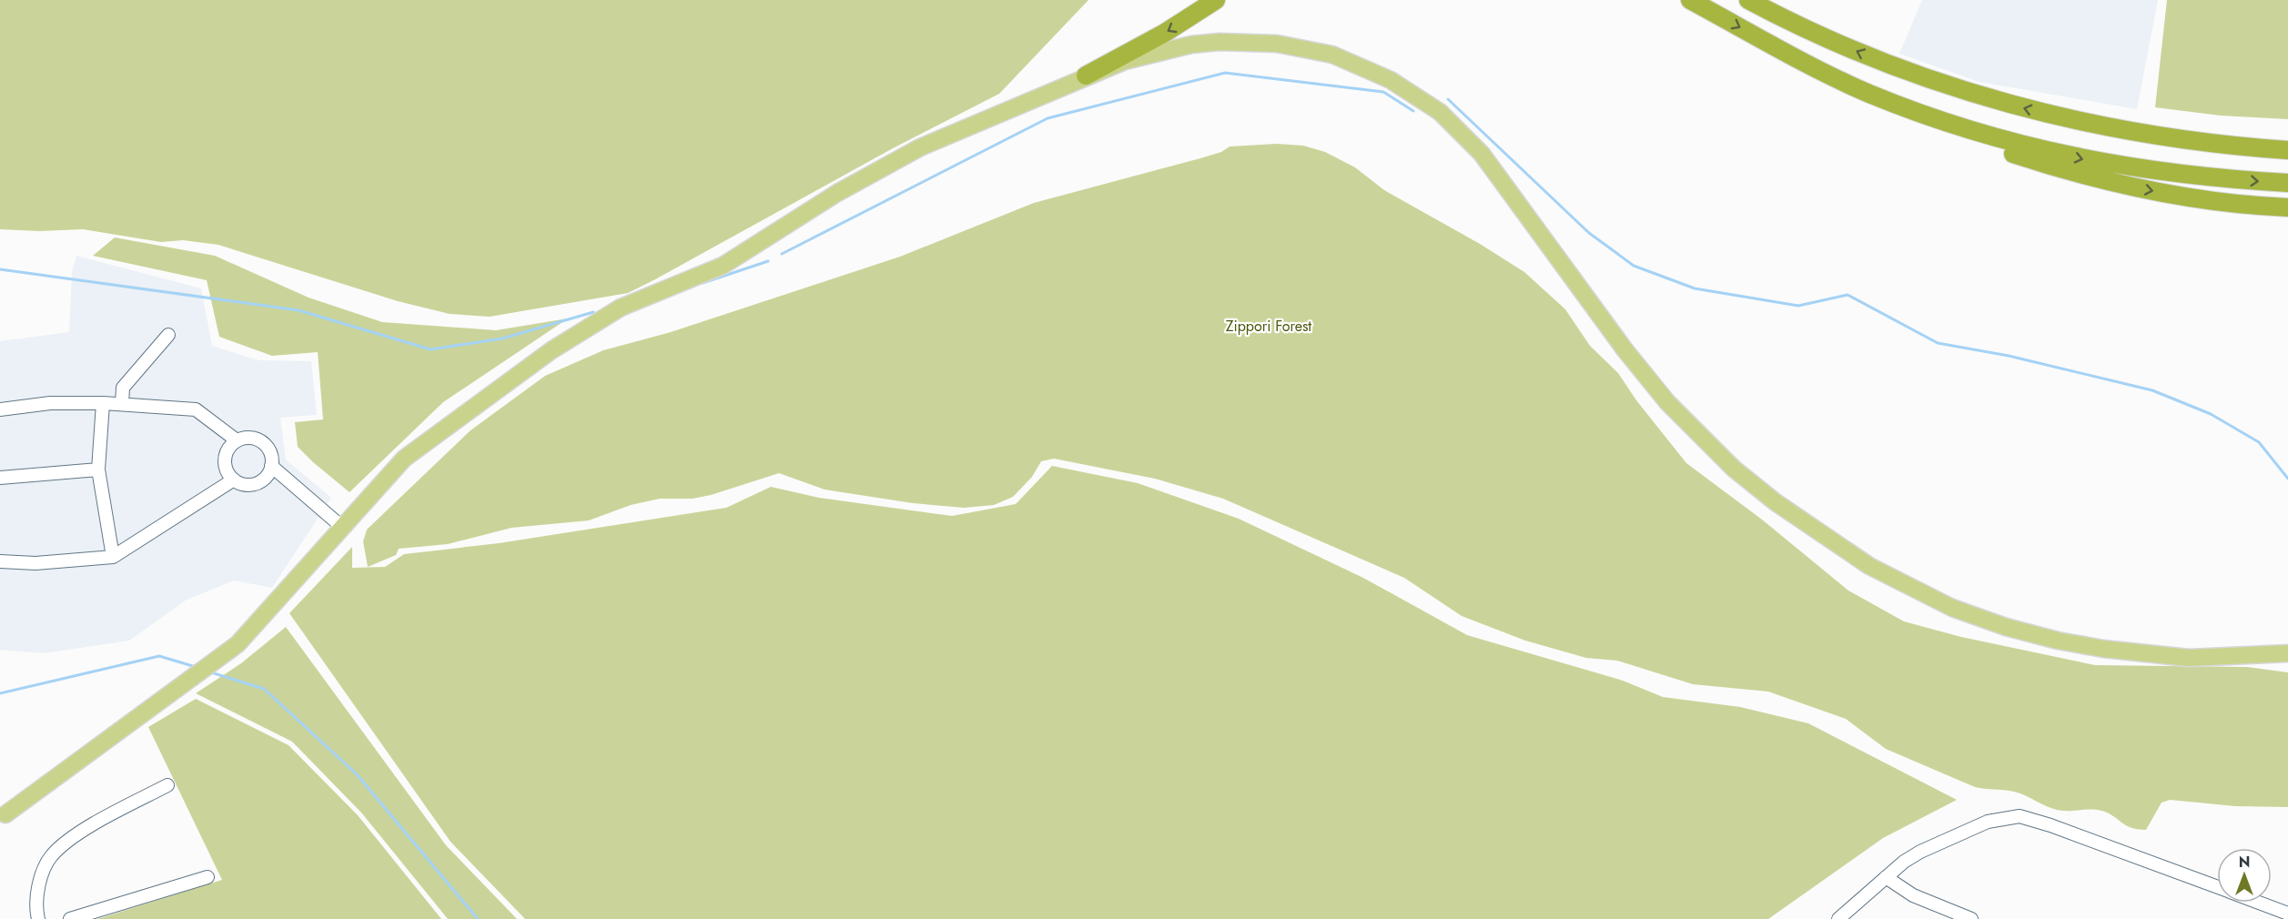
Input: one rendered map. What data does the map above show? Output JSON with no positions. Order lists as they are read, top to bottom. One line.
{"parks":["Zippori Forest"],"north":"top"}
